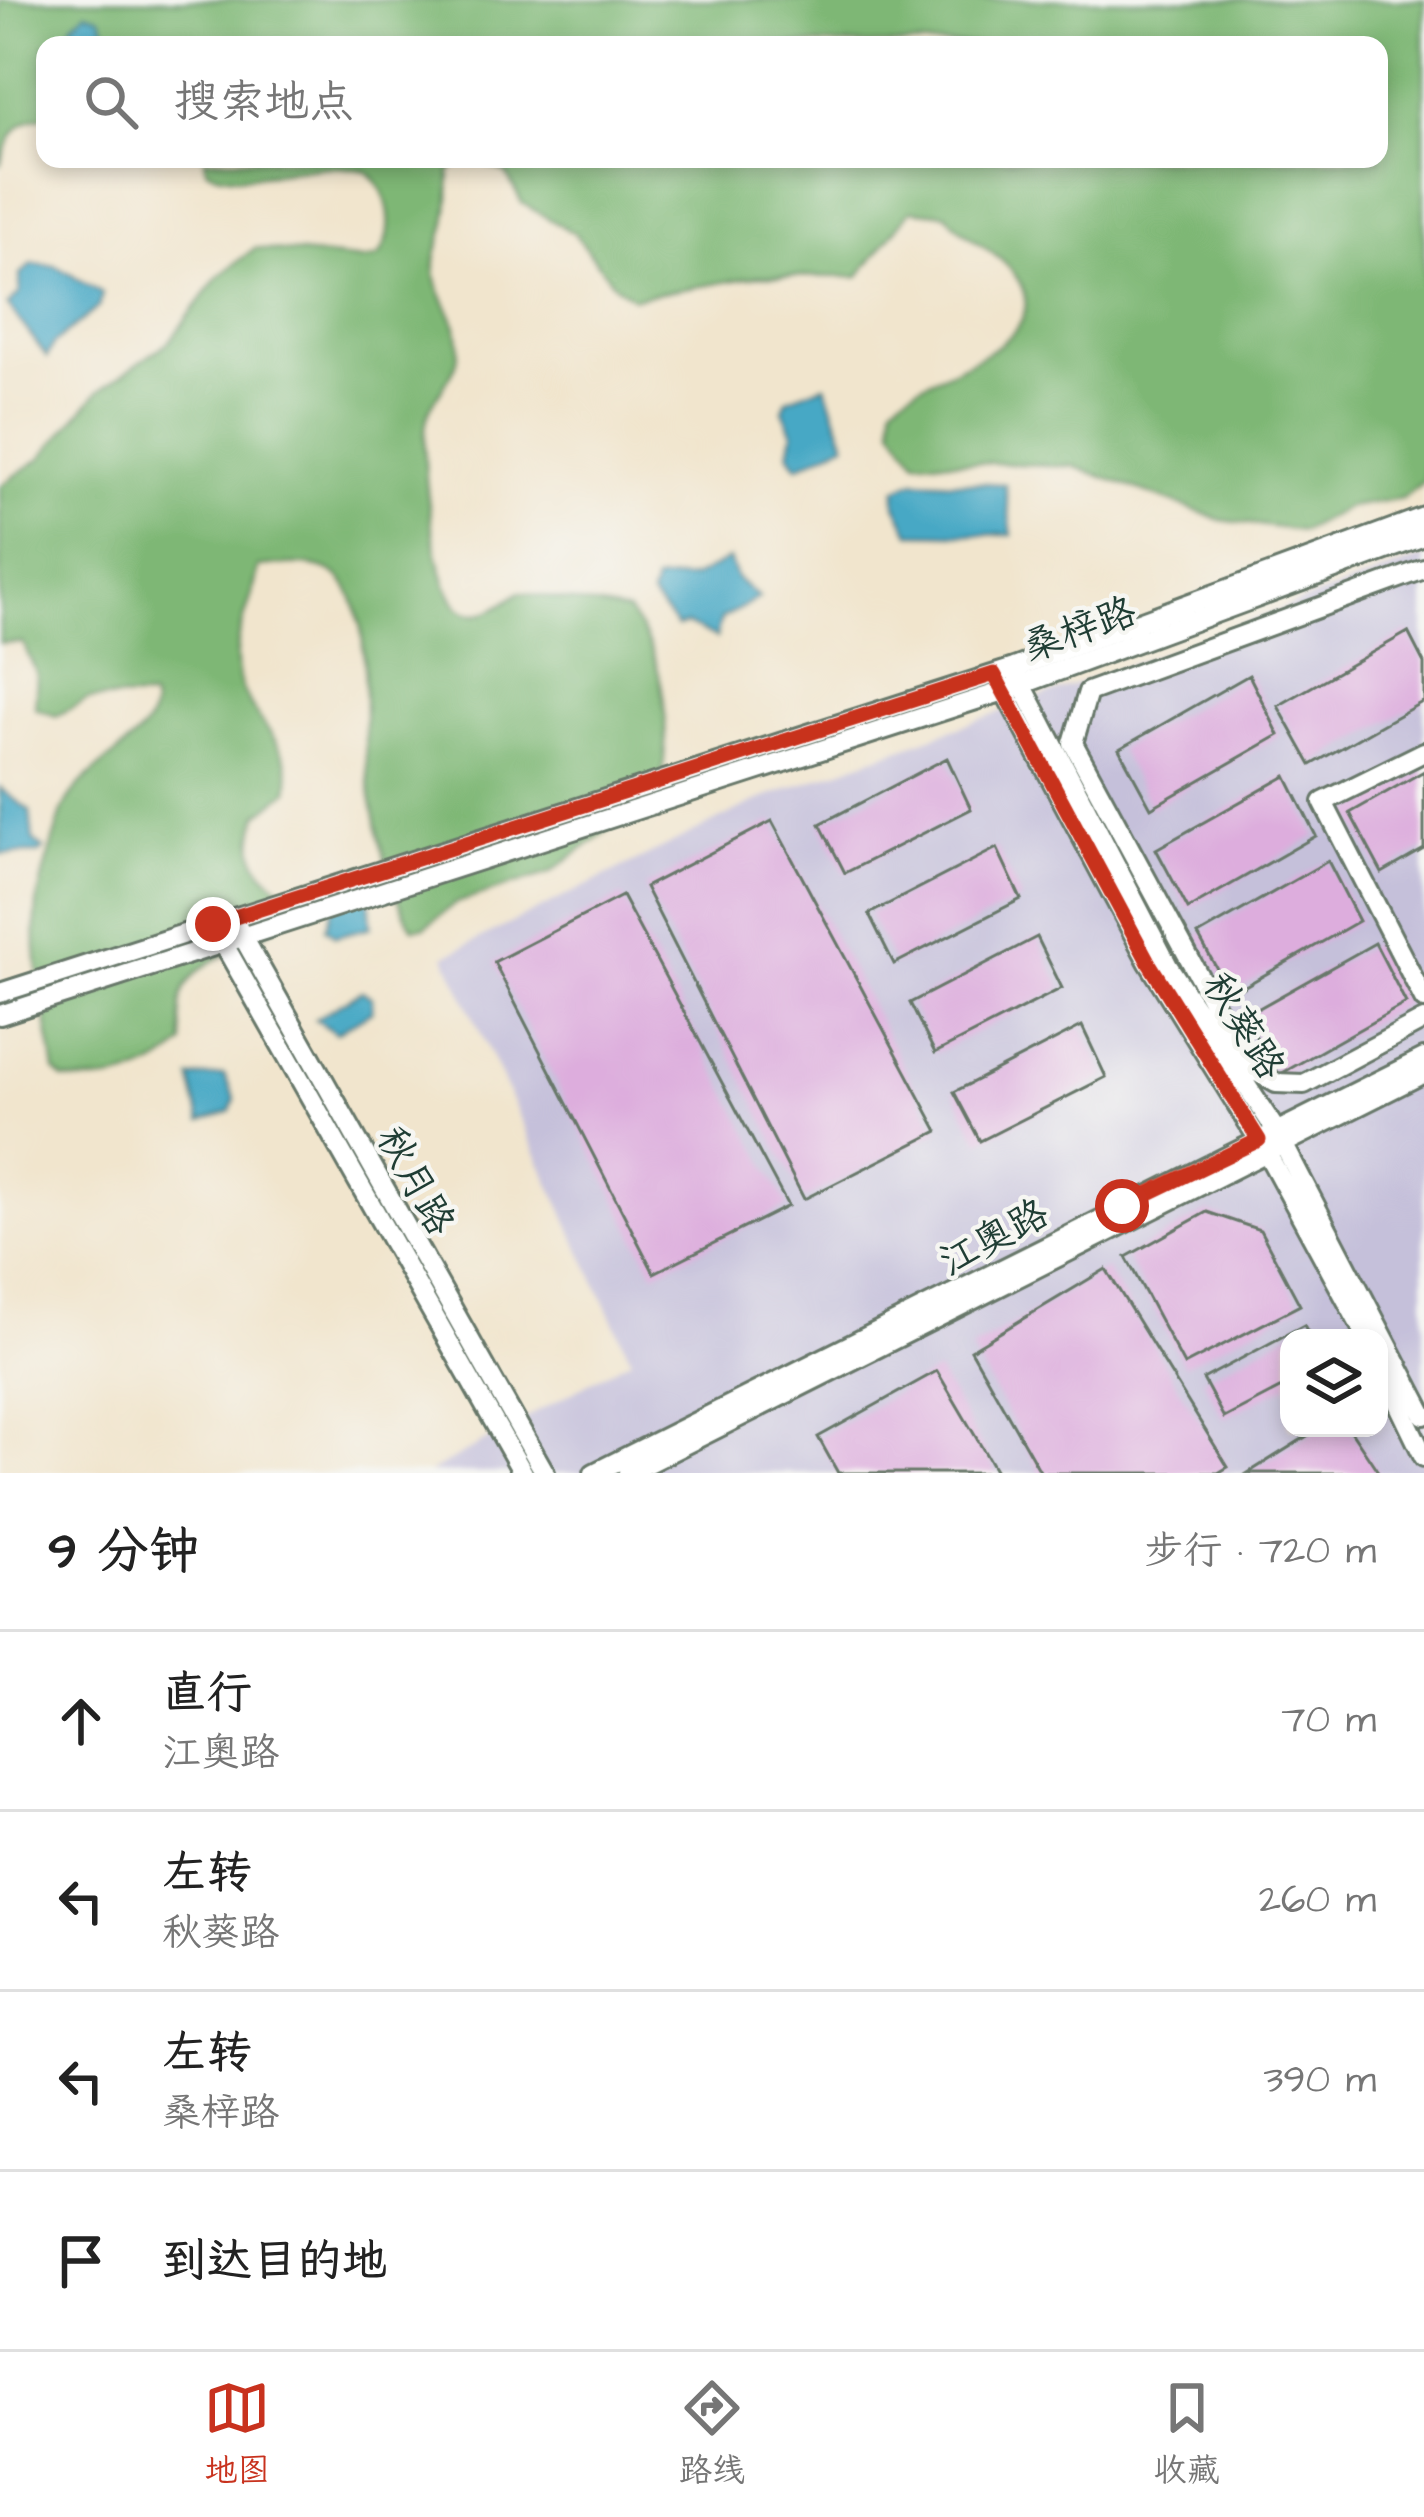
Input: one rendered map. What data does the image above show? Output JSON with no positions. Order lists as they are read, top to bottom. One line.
{"streets":{"street":["桑梓路","秋葵路","秋月路","江奥路"]},"crossings":[["桑梓路","秋葵路"],["桑梓路","秋月路"],["秋葵路","江奥路"]],"page":{"search":"搜索地点","heading":["9 分钟","步行 · 720 m"],"list":[["直行","江奥路","70 m"],["左转","秋葵路","260 m"],["左转","桑梓路","390 m"],"到达目的地"],"nav":["地图","路线","收藏"]}}
